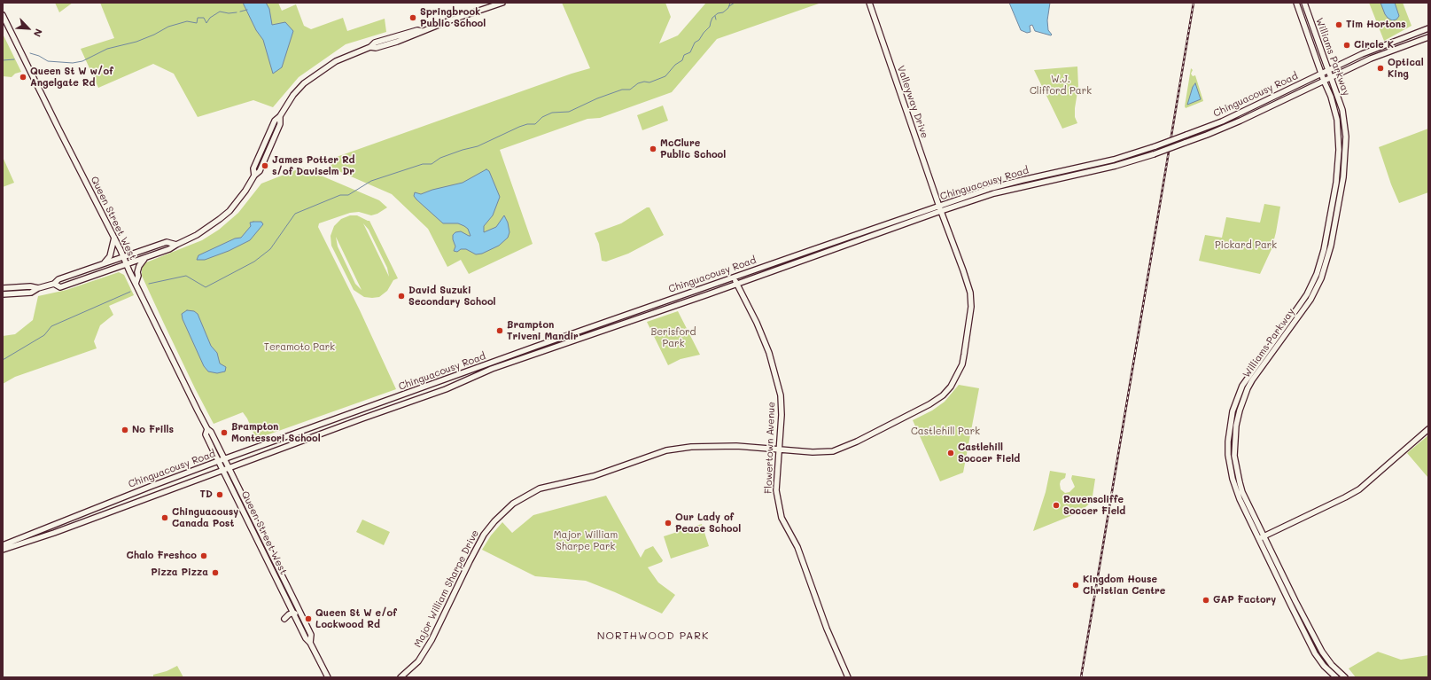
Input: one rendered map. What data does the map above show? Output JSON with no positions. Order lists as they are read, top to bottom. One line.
{"streets":{"main road":["Williams Parkway","Chinguacousy Road","Valleyway Drive","Queen Street West","Flowertown Avenue","Major William Sharpe Drive"]},"crossings":[["Williams Parkway","Chinguacousy Road"],["Chinguacousy Road","Valleyway Drive"],["Chinguacousy Road","Queen Street West"],["Chinguacousy Road","Flowertown Avenue"],["Chinguacousy Road","Major William Sharpe Drive"],["Valleyway Drive","Major William Sharpe Drive"],["Flowertown Avenue","Major William Sharpe Drive"]],"districts":["NORTHWOOD PARK"],"parks":["W.J. Clifford Park","Pickard Park","Berisford Park","Teramoto Park","Castlehill Park","Major William Sharpe Park"],"places":["Springbrook Public School","Tim Hortons","Circle K","Optical King","Queen St W w/of Angelgate Rd","McClure Public School","James Potter Rd s/of Daviselm Dr","David Suzuki Secondary School","Brampton Triveni Mandir","No Frills","Brampton Montessori School","Castlehill Soccer Field","TD","Ravenscliffe Soccer Field","Chinguacousy Canada Post","Our Lady of Peace School","Chalo Freshco","Pizza Pizza","Kingdom House Christian Centre","GAP Factory","Queen St W e/of Lockwood Rd"],"north":"bottom right"}
